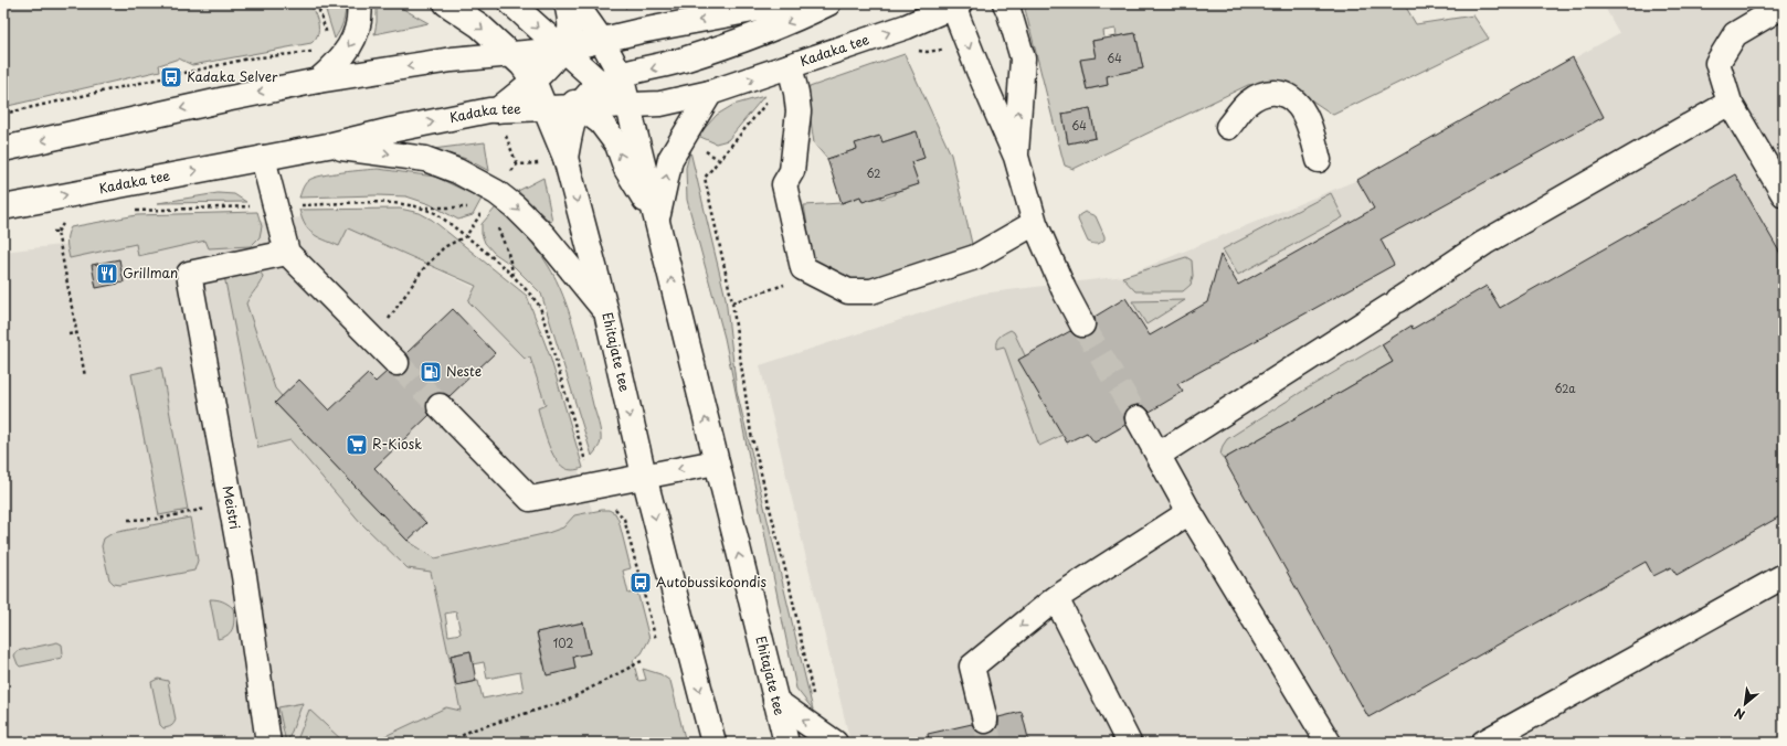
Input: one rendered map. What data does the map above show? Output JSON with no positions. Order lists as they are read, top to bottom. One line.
{"streets":{"main road":["Kadaka tee","Ehitajate tee","Meistri"]},"crossings":[["Kadaka tee","Ehitajate tee"]],"places":{"bus stop":["Kadaka Selver","Autobussikoondis"],"restaurant":["Grillman"],"fuel station":["Neste"],"supermarket":["R-Kiosk"]},"house_numbers":["64","64","62","62a","102"],"north":"bottom left"}
